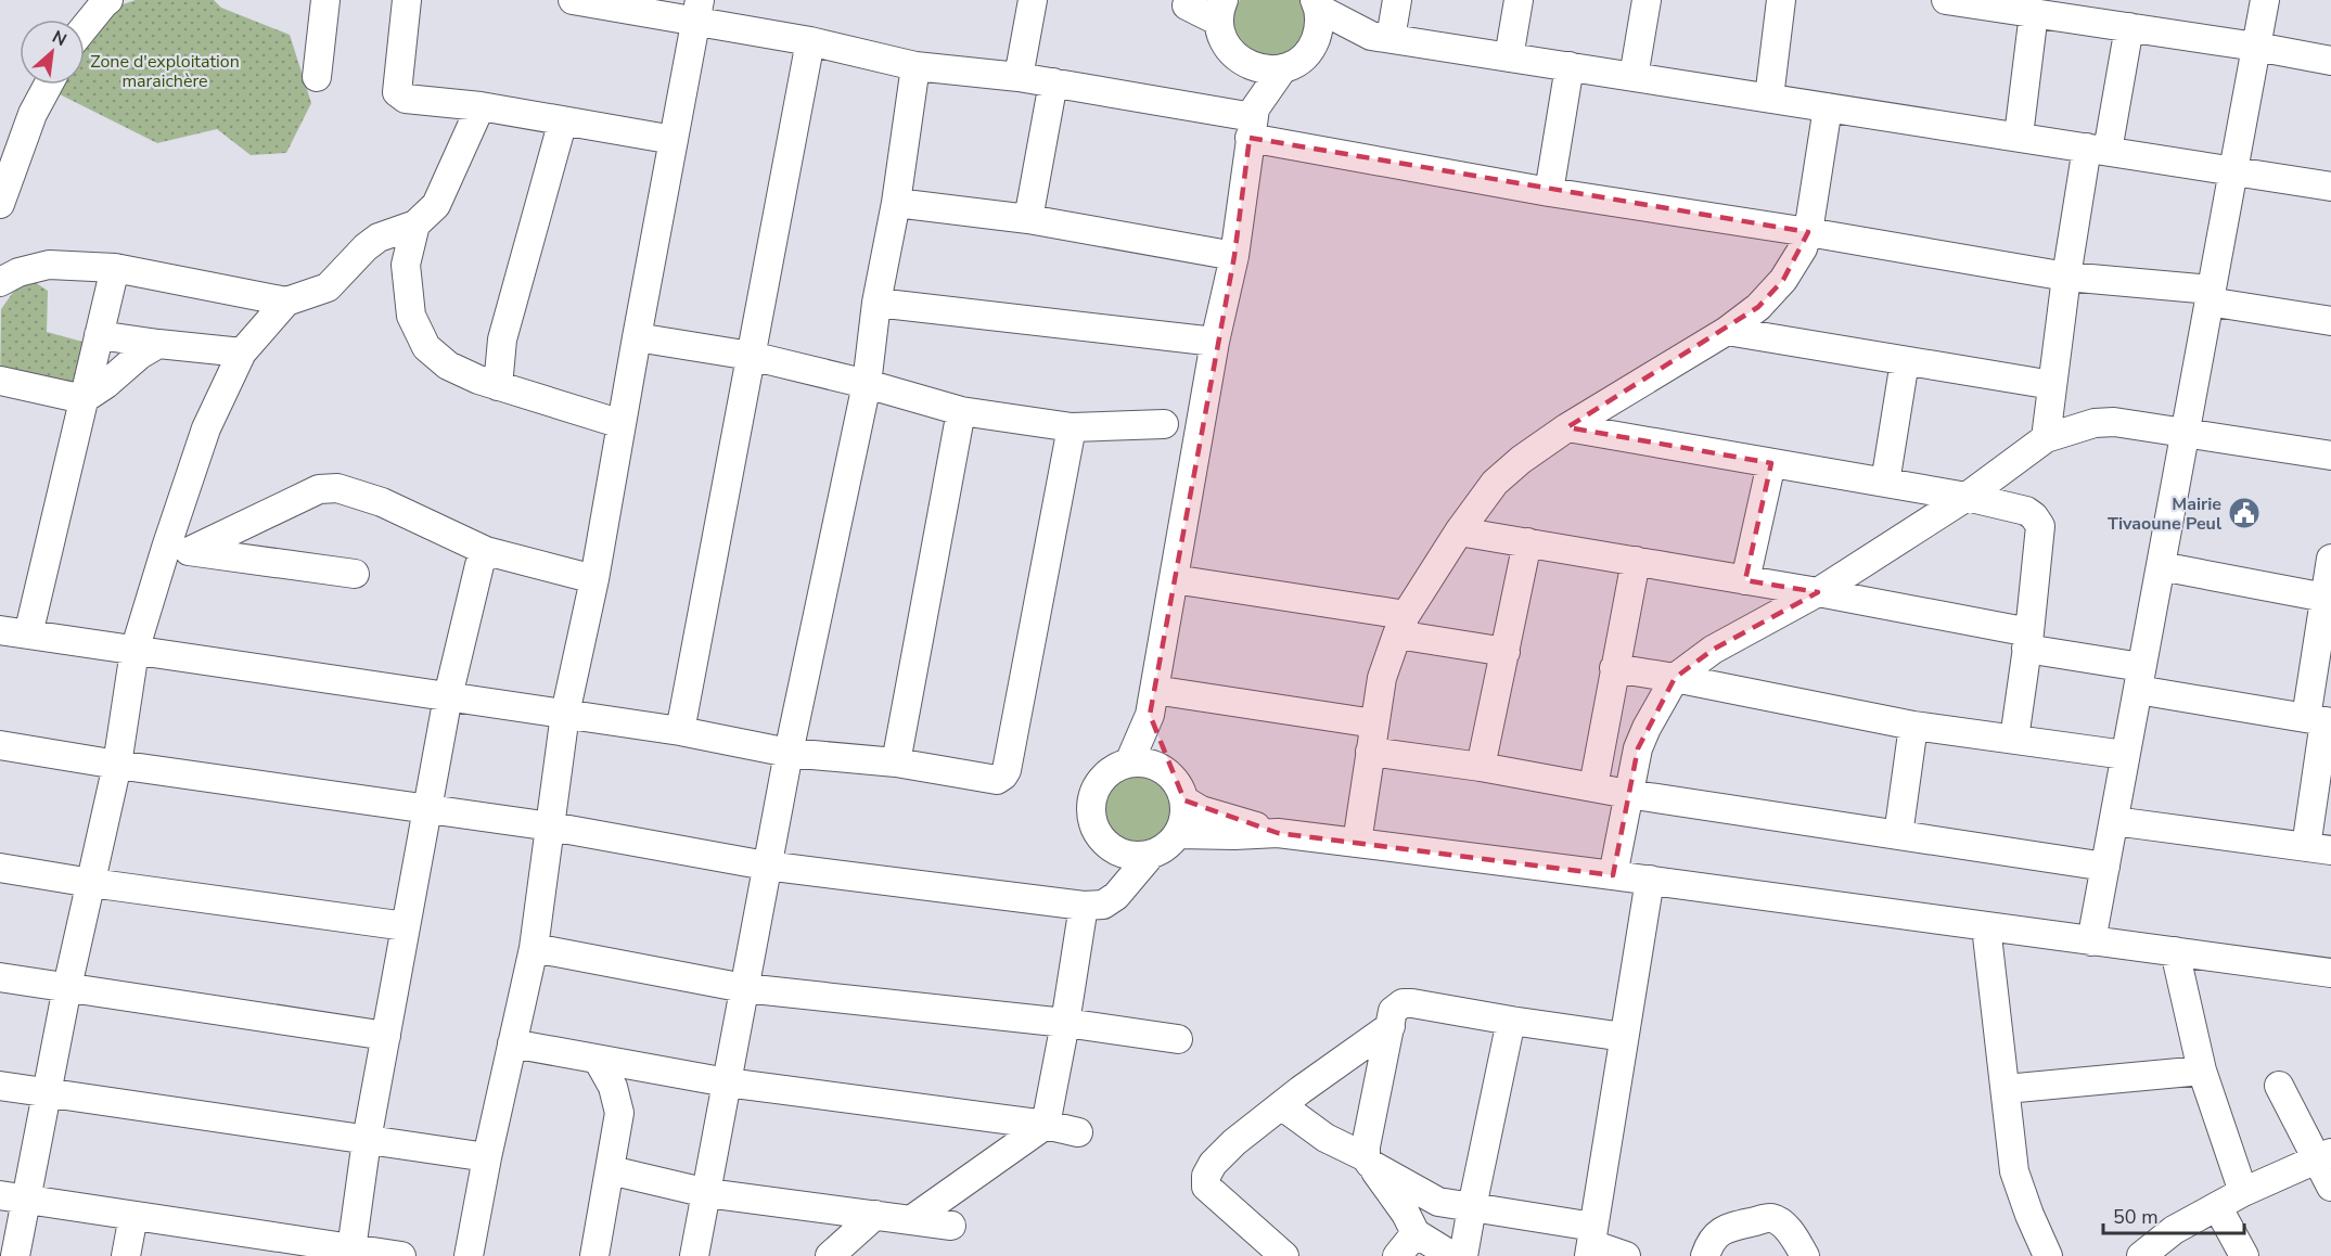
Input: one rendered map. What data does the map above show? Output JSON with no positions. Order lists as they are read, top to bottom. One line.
{"parks":["Zone d'exploitation maraichère"],"places":{"public building":["Mairie Tivaoune Peul"]},"scale_bar":"50 m","north":"top right"}
